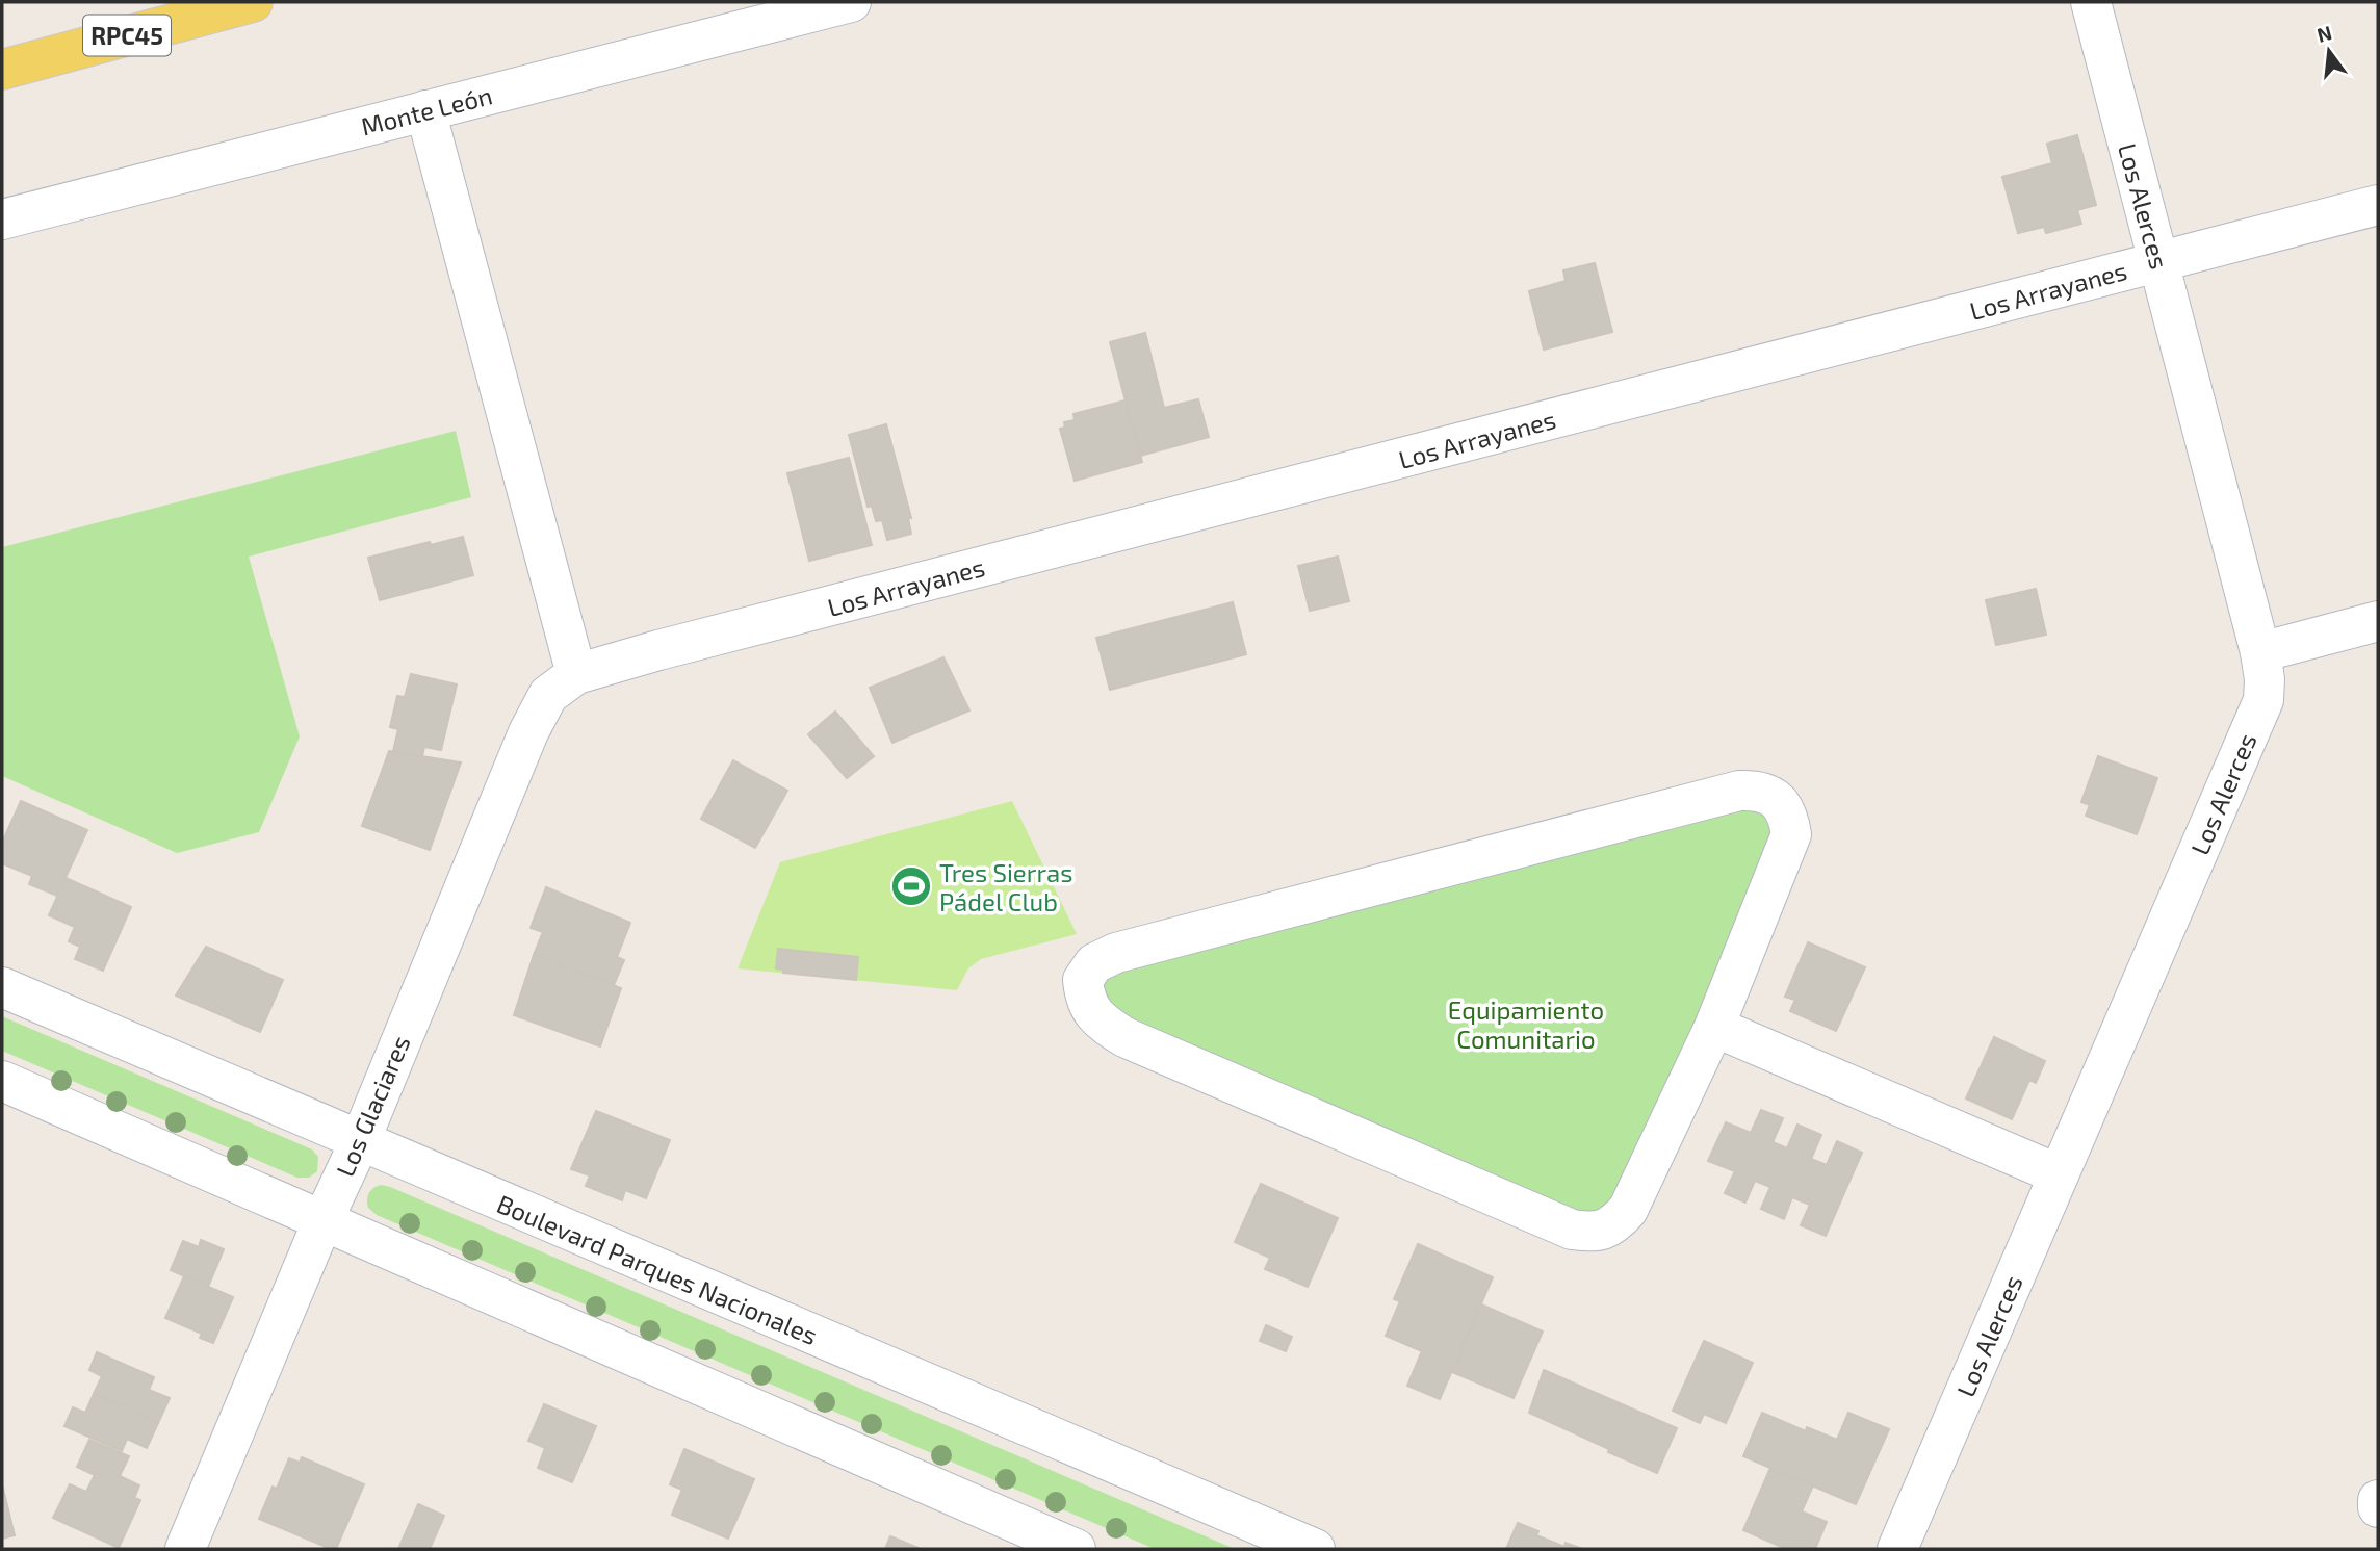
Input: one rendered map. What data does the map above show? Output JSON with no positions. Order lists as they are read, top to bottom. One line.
{"streets":{"main road":["RPC45"],"street":["Monte León","Los Alerces","Los Arrayanes","Los Glaciares","Boulevard Parques Nacionales"]},"crossings":[["Los Alerces","Los Arrayanes"],["Los Arrayanes","Los Glaciares"],["Los Glaciares","Boulevard Parques Nacionales"]],"parks":["Equipamiento Comunitario"],"places":{"sports":["Tres Sierras Pádel Club"]},"north":"top"}
